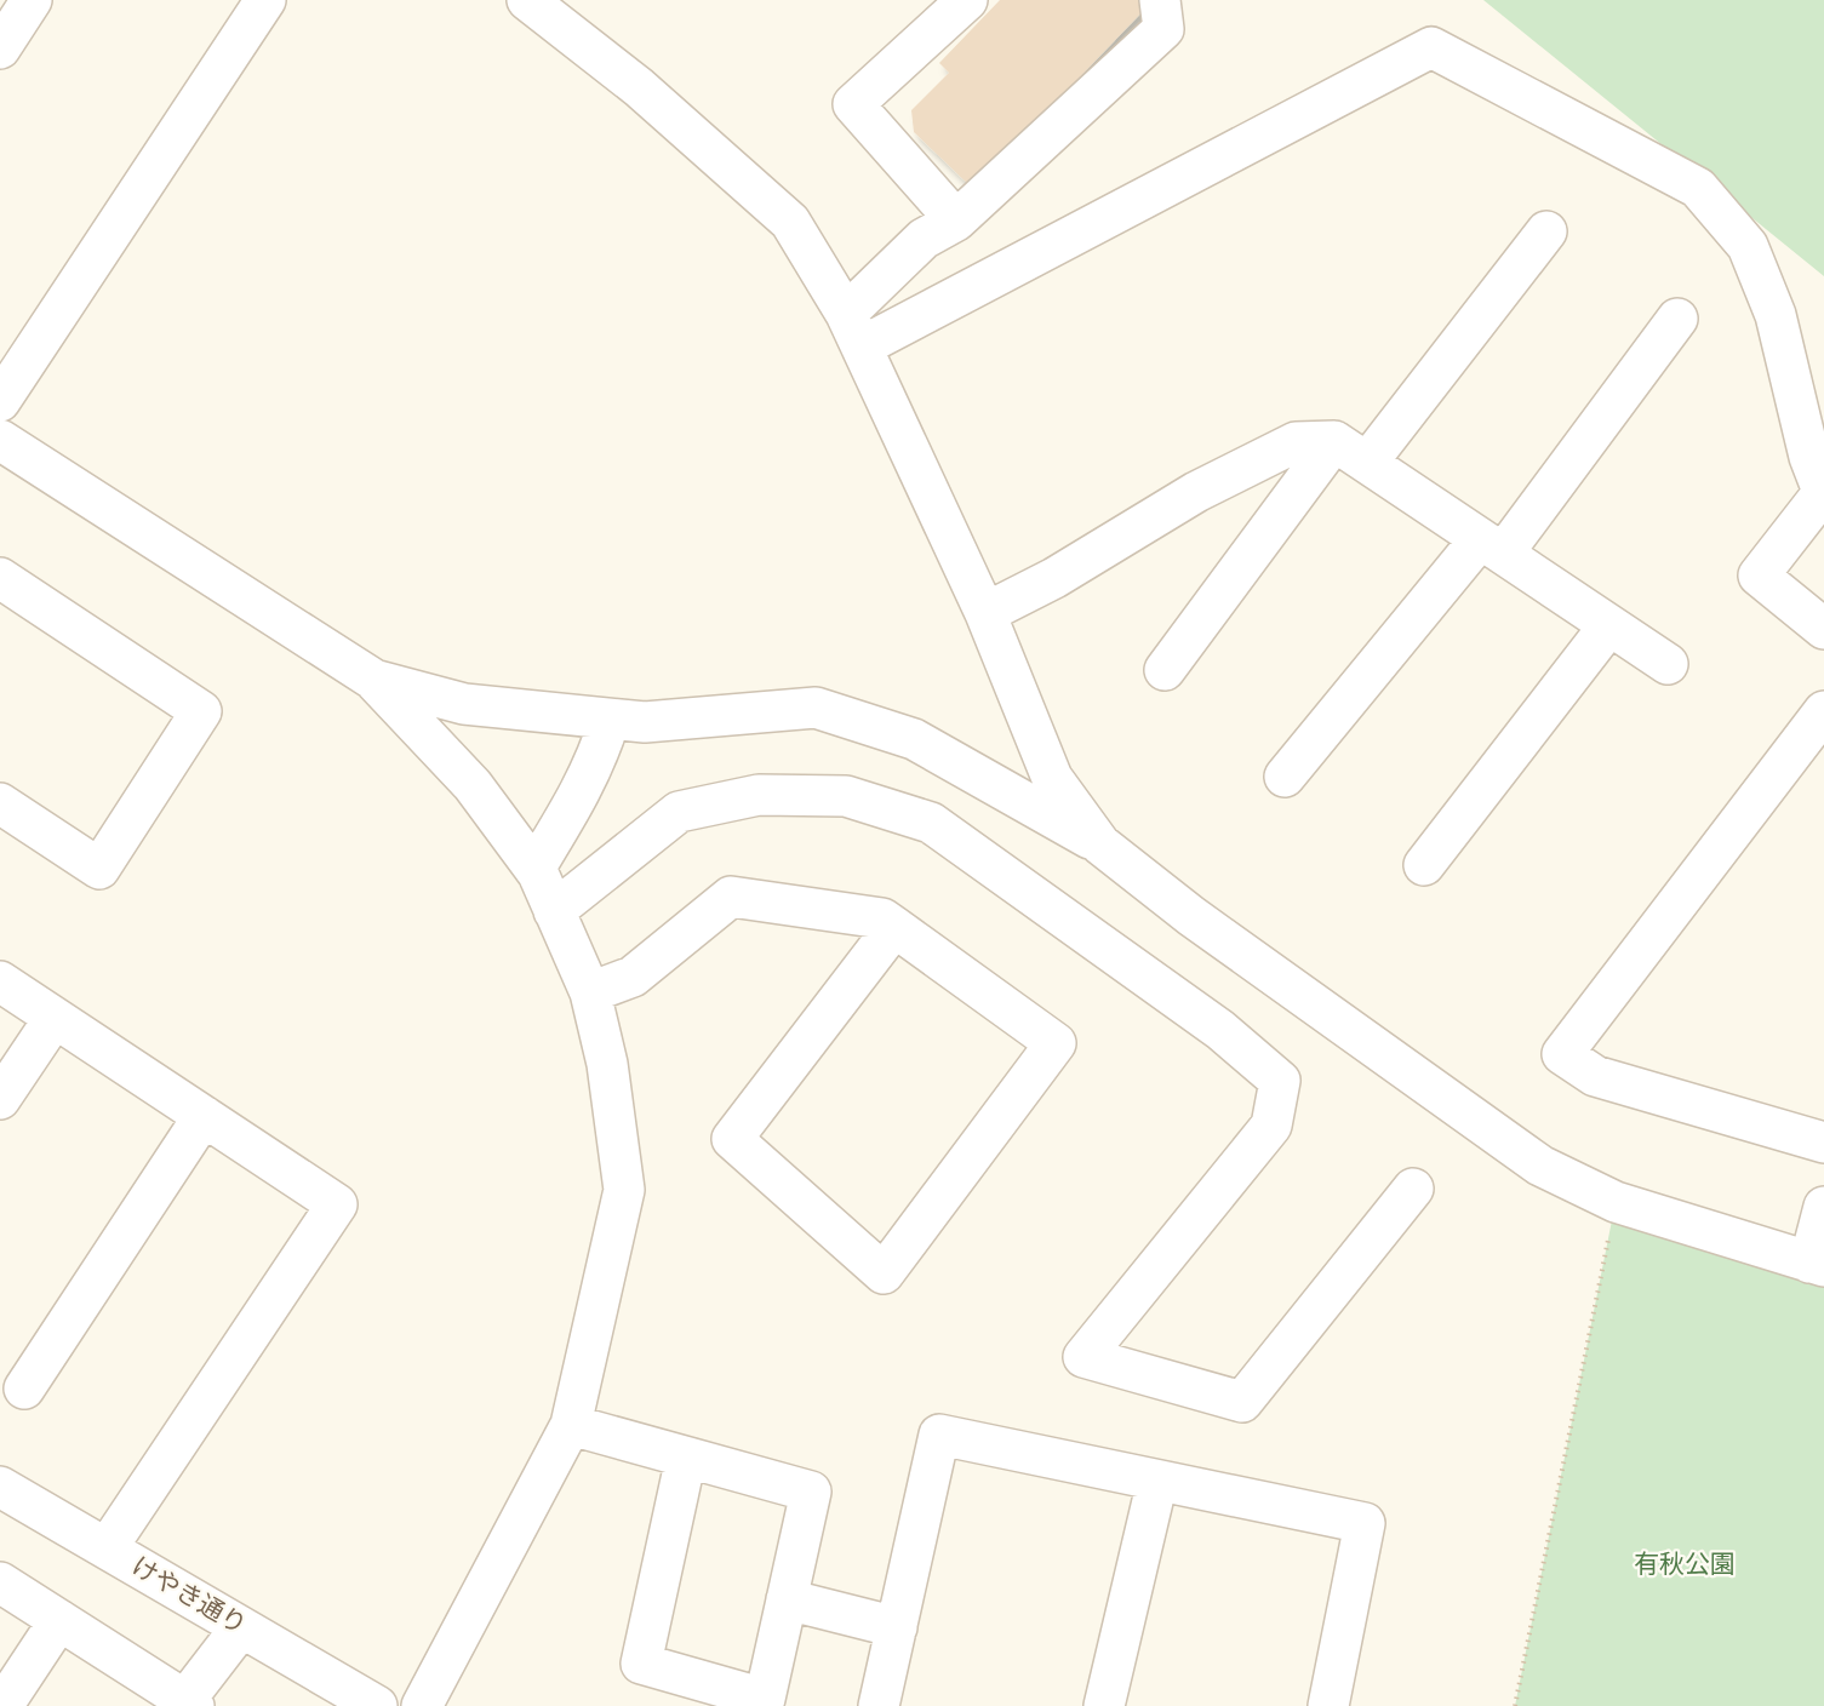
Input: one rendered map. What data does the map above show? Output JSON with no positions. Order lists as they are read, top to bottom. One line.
{"streets":{"street":["けやき通り"]},"parks":["有秋公園"]}
